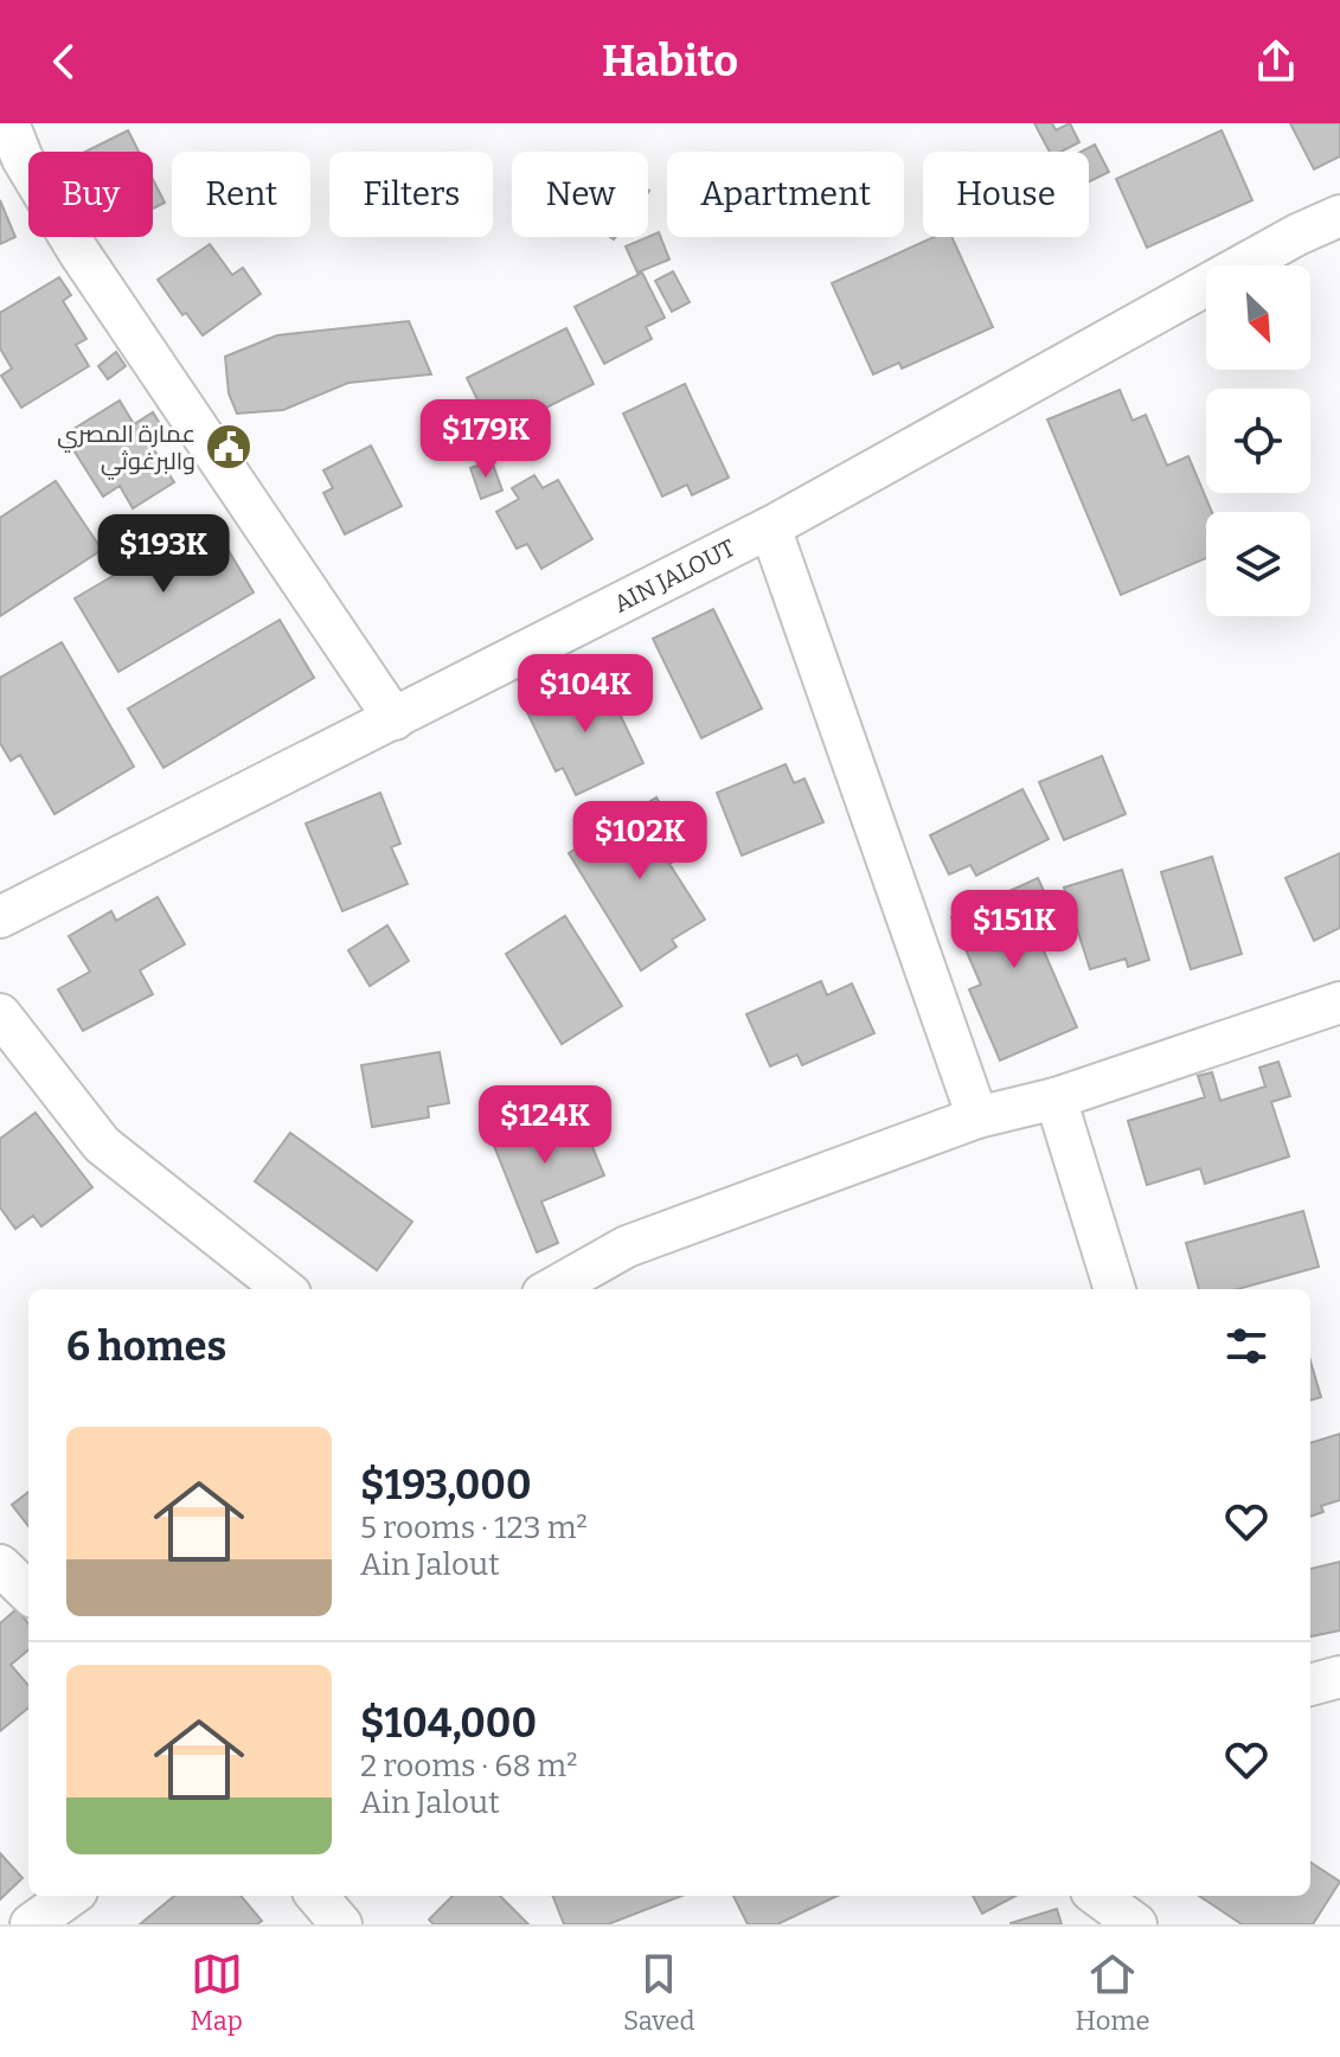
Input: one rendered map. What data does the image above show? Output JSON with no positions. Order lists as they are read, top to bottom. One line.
{"streets":{"street":["AIN JALOUT"]},"places":{"public building":["عمارة المصري والبرغوثي"]},"north":"bottom right","page":{"header":"Habito","chip":["Buy","Rent","Filters","New","Apartment","House"],"price":["$179K","$193K","$104K","$102K","$151K","$124K"],"heading":"6 homes","list":[{"name":"$193,000","note":"5 rooms · 123 m² · Ain Jalout"},{"name":"$104,000","note":"2 rooms · 68 m² · Ain Jalout"}],"tabs":["Map","Saved","Home"]}}
